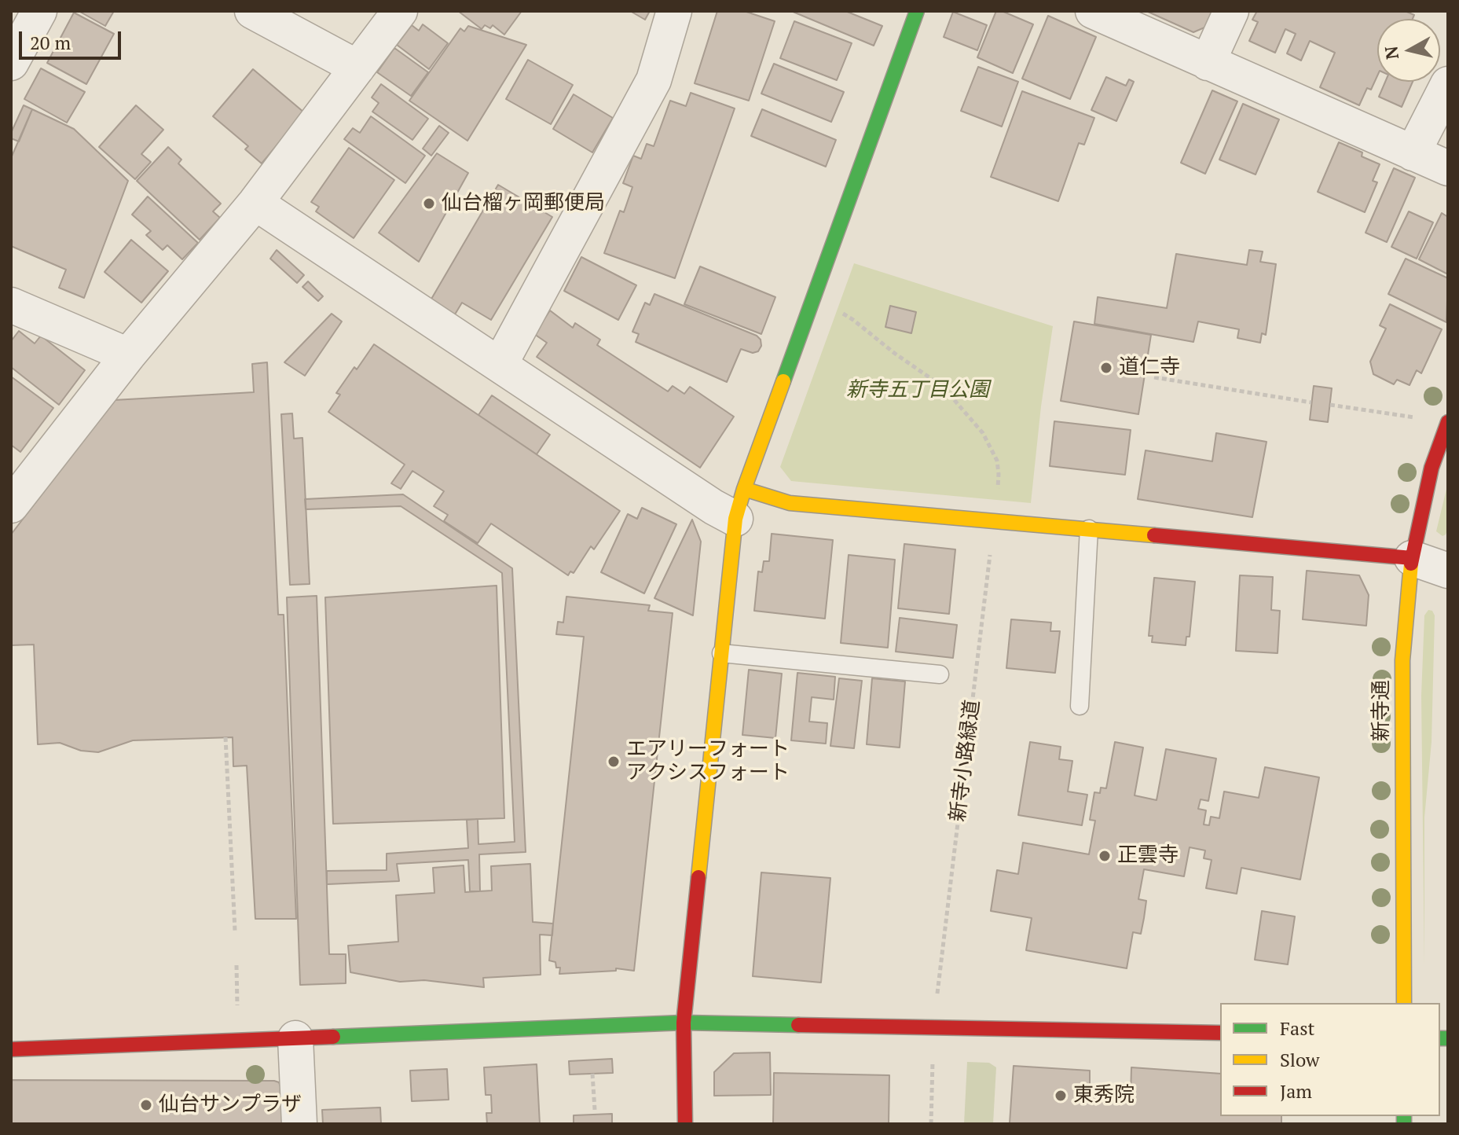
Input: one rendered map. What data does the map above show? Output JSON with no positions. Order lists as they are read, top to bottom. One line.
{"streets":{"street":["新寺通"],"path":["新寺小路緑道"]},"parks":["新寺五丁目公園"],"places":["仙台榴ヶ岡郵便局","道仁寺","エアリーフォート アクシスフォート","正雲寺","東秀院","仙台サンプラザ"],"legend":["Fast","Slow","Jam"],"scale_bar":"20 m","north":"left"}
